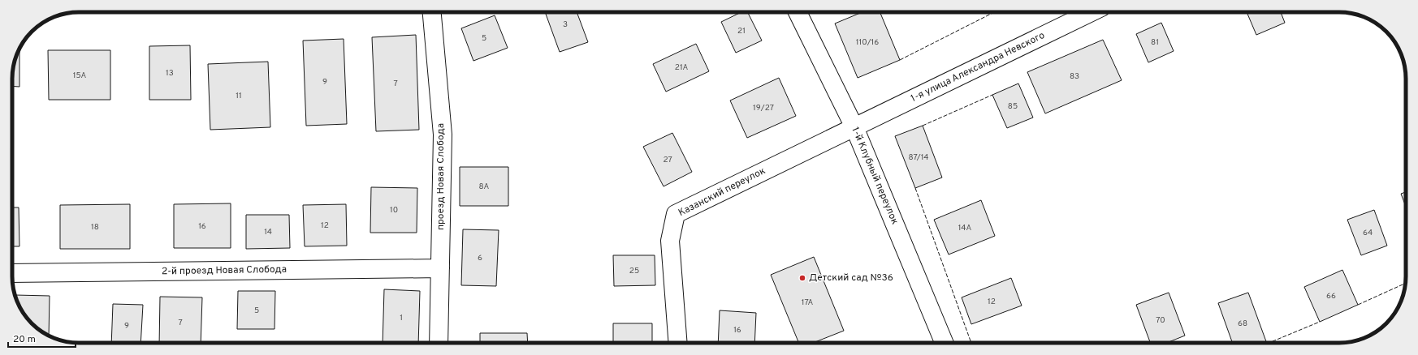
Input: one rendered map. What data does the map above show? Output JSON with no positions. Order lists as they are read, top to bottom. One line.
{"streets":{"street":["1-я улица Александра Невского","1-й Клубный переулок","проезд Новая Слобода","Казанский переулок","2-й проезд Новая Слобода"]},"crossings":[["1-я улица Александра Невского","1-й Клубный переулок"],["1-я улица Александра Невского","Казанский переулок"],["1-й Клубный переулок","Казанский переулок"],["проезд Новая Слобода","2-й проезд Новая Слобода"]],"places":["Детский сад №36"],"house_numbers":["3","21","5","110/16","81","21А","13","15А","83","9","7","11","85","19/27","87/14","27","8А","10","12","16","18","14А","14","64","6","25","66","12","17А","5","1","70","7","68","9","16"],"scale_bar":"20 m"}
